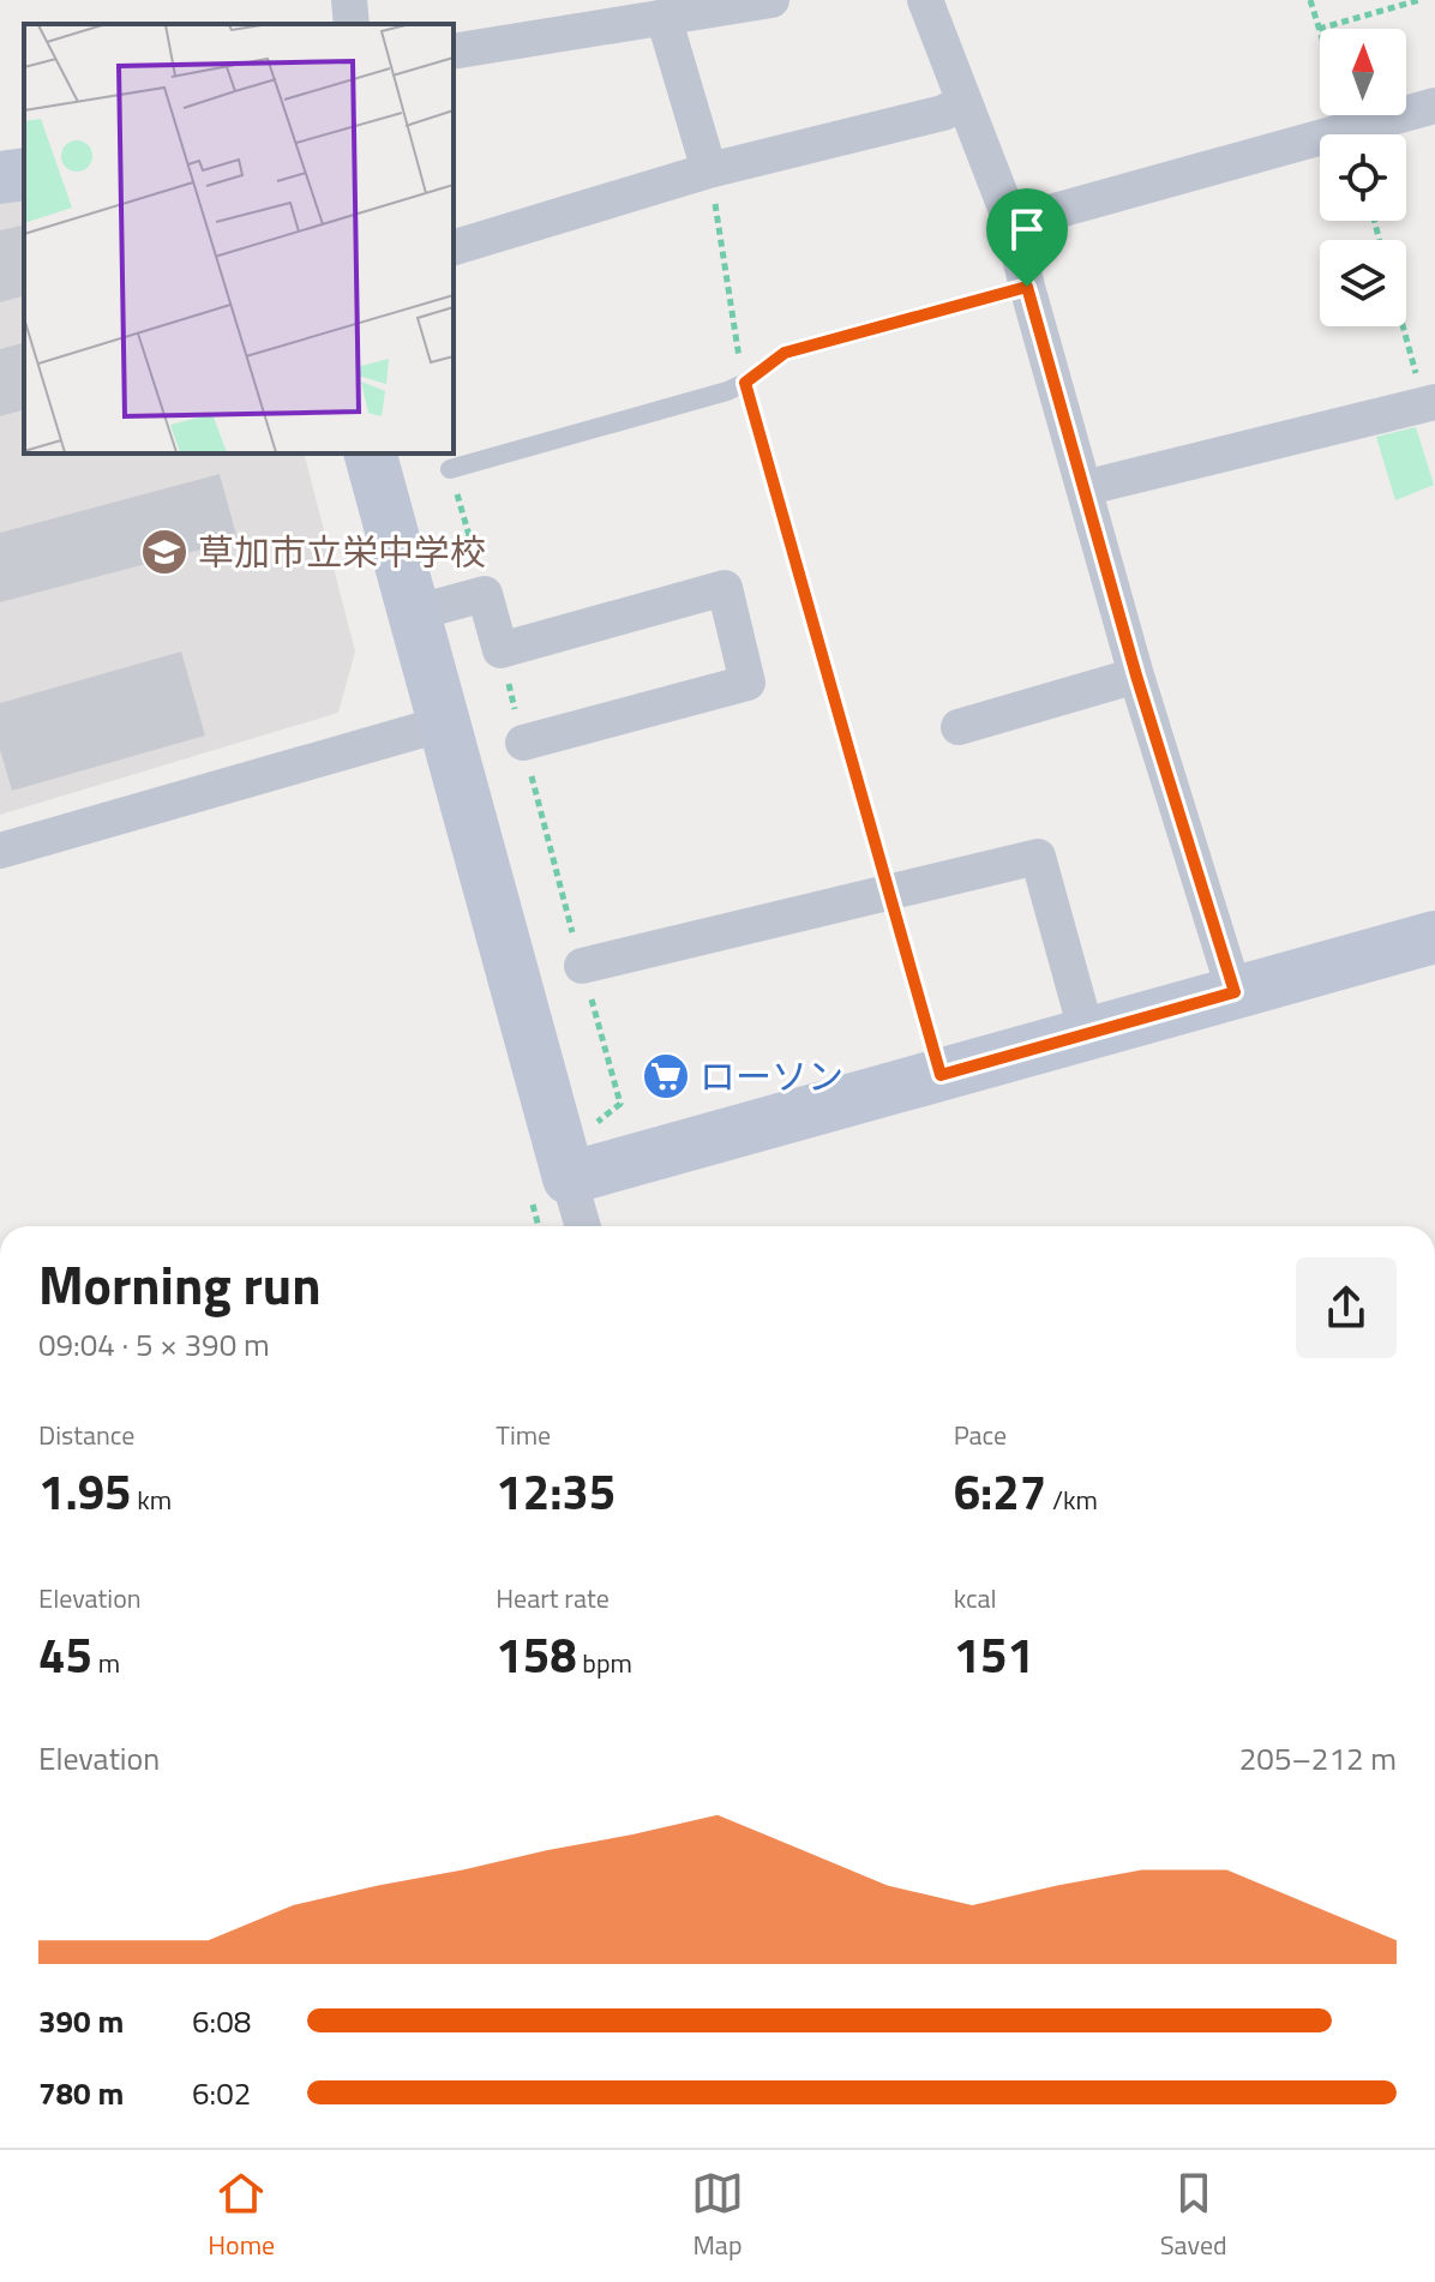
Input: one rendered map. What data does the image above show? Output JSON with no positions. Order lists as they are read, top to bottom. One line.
{"places":{"school or university":["草加市立栄中学校"],"supermarket":["ローソン"]},"north":"top","page":{"heading":["Morning run","09:04 · 5 × 390 m"],"stats":[["Distance","1.95 km"],["Time","12:35"],["Pace","6:27 /km"],["Elevation","45 m"],["Heart rate","158 bpm"],["kcal","151"]],"chart":["Elevation","205–212 m"],"list":[{"name":"390 m","note":"6:08"},{"name":"780 m","note":"6:02"}],"tabs":["Home","Map","Saved"]}}
